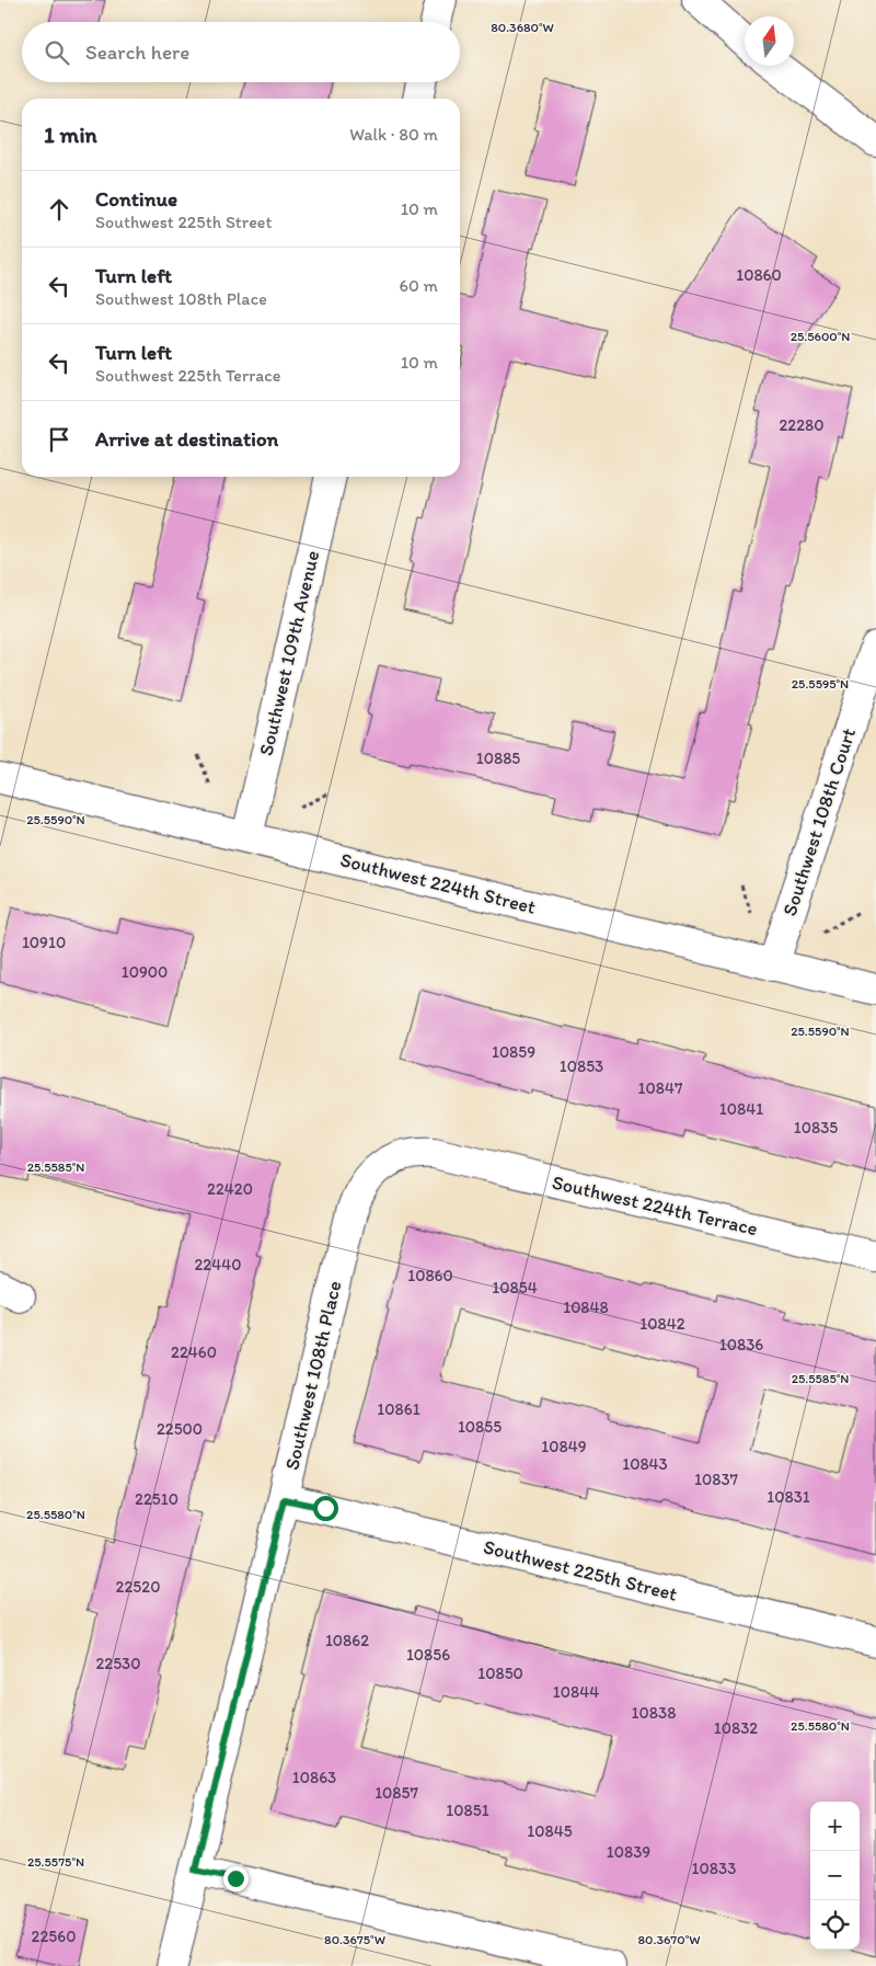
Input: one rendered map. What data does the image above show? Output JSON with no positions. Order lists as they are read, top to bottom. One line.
{"streets":{"street":["Southwest 109th Avenue","Southwest 108th Court","Southwest 224th Street","Southwest 224th Terrace","Southwest 108th Place","Southwest 225th Street"]},"crossings":[["Southwest 109th Avenue","Southwest 224th Street"],["Southwest 108th Court","Southwest 224th Street"],["Southwest 224th Terrace","Southwest 108th Place"],["Southwest 108th Place","Southwest 225th Street"]],"house_numbers":["10860","22280","10885","10910","10900","10859","10853","10847","10841","10835","22420","22440","10860","10854","10848","10842","10836","22460","10861","10855","22500","10849","10843","10837","10831","22510","22520","10862","10856","22530","10850","10844","10838","10832","10863","10857","10851","10845","10839","10833","22560"],"north":"top","page":{"search":"Search here","heading":["1 min","Walk · 80 m"],"list":[["Continue","Southwest 225th Street","10 m"],["Turn left","Southwest 108th Place","60 m"],["Turn left","Southwest 225th Terrace","10 m"],"Arrive at destination"],"map_buttons":["+","−"]},"coordinates":["80.3680°W","25.5600°N","25.5595°N","25.5590°N","25.5585°N","25.5580°N","25.5575°N","80.3675°W","80.3670°W"]}
